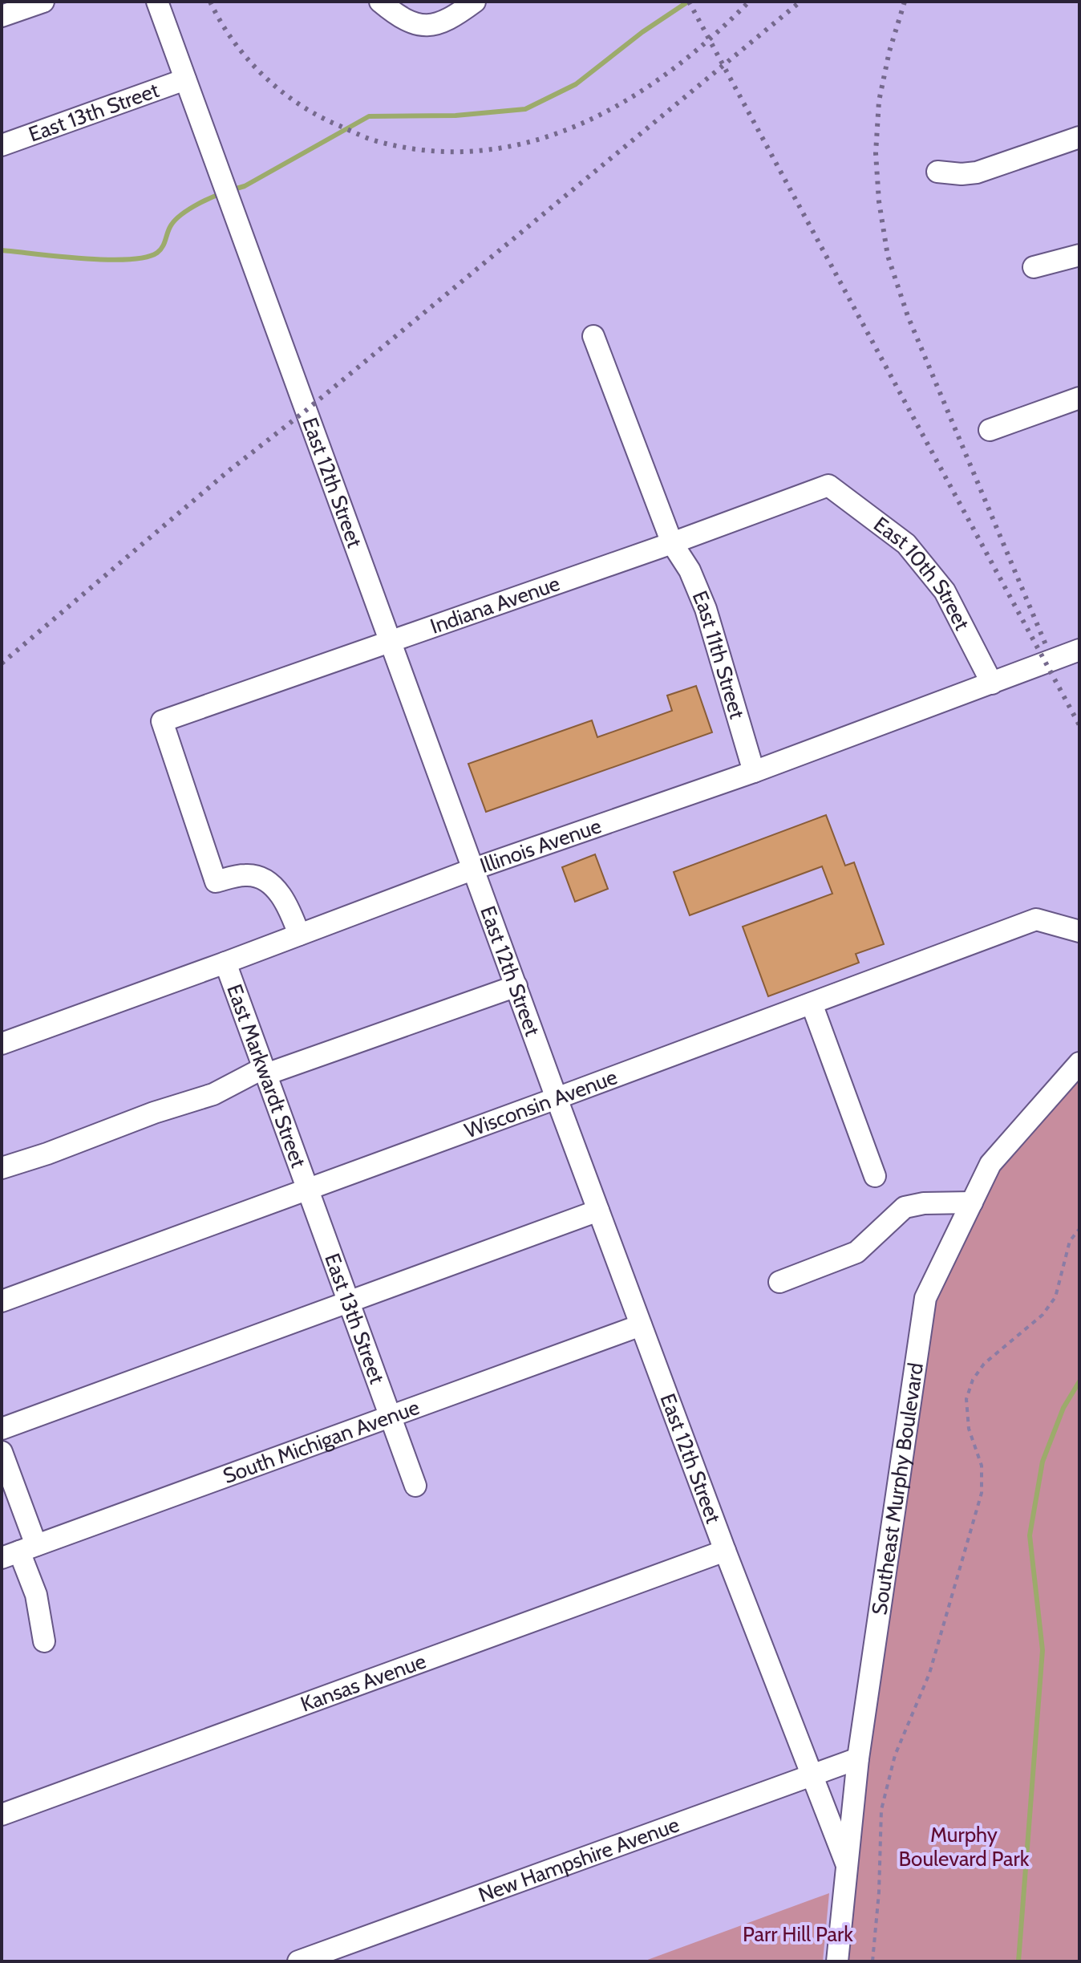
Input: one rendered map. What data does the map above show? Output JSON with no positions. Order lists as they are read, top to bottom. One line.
{"streets":{"street":["East 13th Street","East 12th Street","East 10th Street","Indiana Avenue","East 11th Street","Illinois Avenue","East Markwardt Street","Wisconsin Avenue","South Michigan Avenue","Southeast Murphy Boulevard","Kansas Avenue","New Hampshire Avenue"]},"crossings":[["East 13th Street","East 12th Street"],["East 13th Street","East Markwardt Street"],["East 13th Street","Wisconsin Avenue"],["East 13th Street","South Michigan Avenue"],["East 12th Street","Indiana Avenue"],["East 12th Street","Illinois Avenue"],["East 12th Street","Wisconsin Avenue"],["East 12th Street","South Michigan Avenue"],["East 12th Street","Southeast Murphy Boulevard"],["East 12th Street","Kansas Avenue"],["East 12th Street","New Hampshire Avenue"],["East 10th Street","Indiana Avenue"],["East 10th Street","Illinois Avenue"],["Indiana Avenue","East 11th Street"],["Indiana Avenue","Illinois Avenue"],["East 11th Street","Illinois Avenue"],["Illinois Avenue","East Markwardt Street"],["East Markwardt Street","Wisconsin Avenue"],["Southeast Murphy Boulevard","New Hampshire Avenue"]],"parks":["Murphy Boulevard Park","Parr Hill Park"]}
